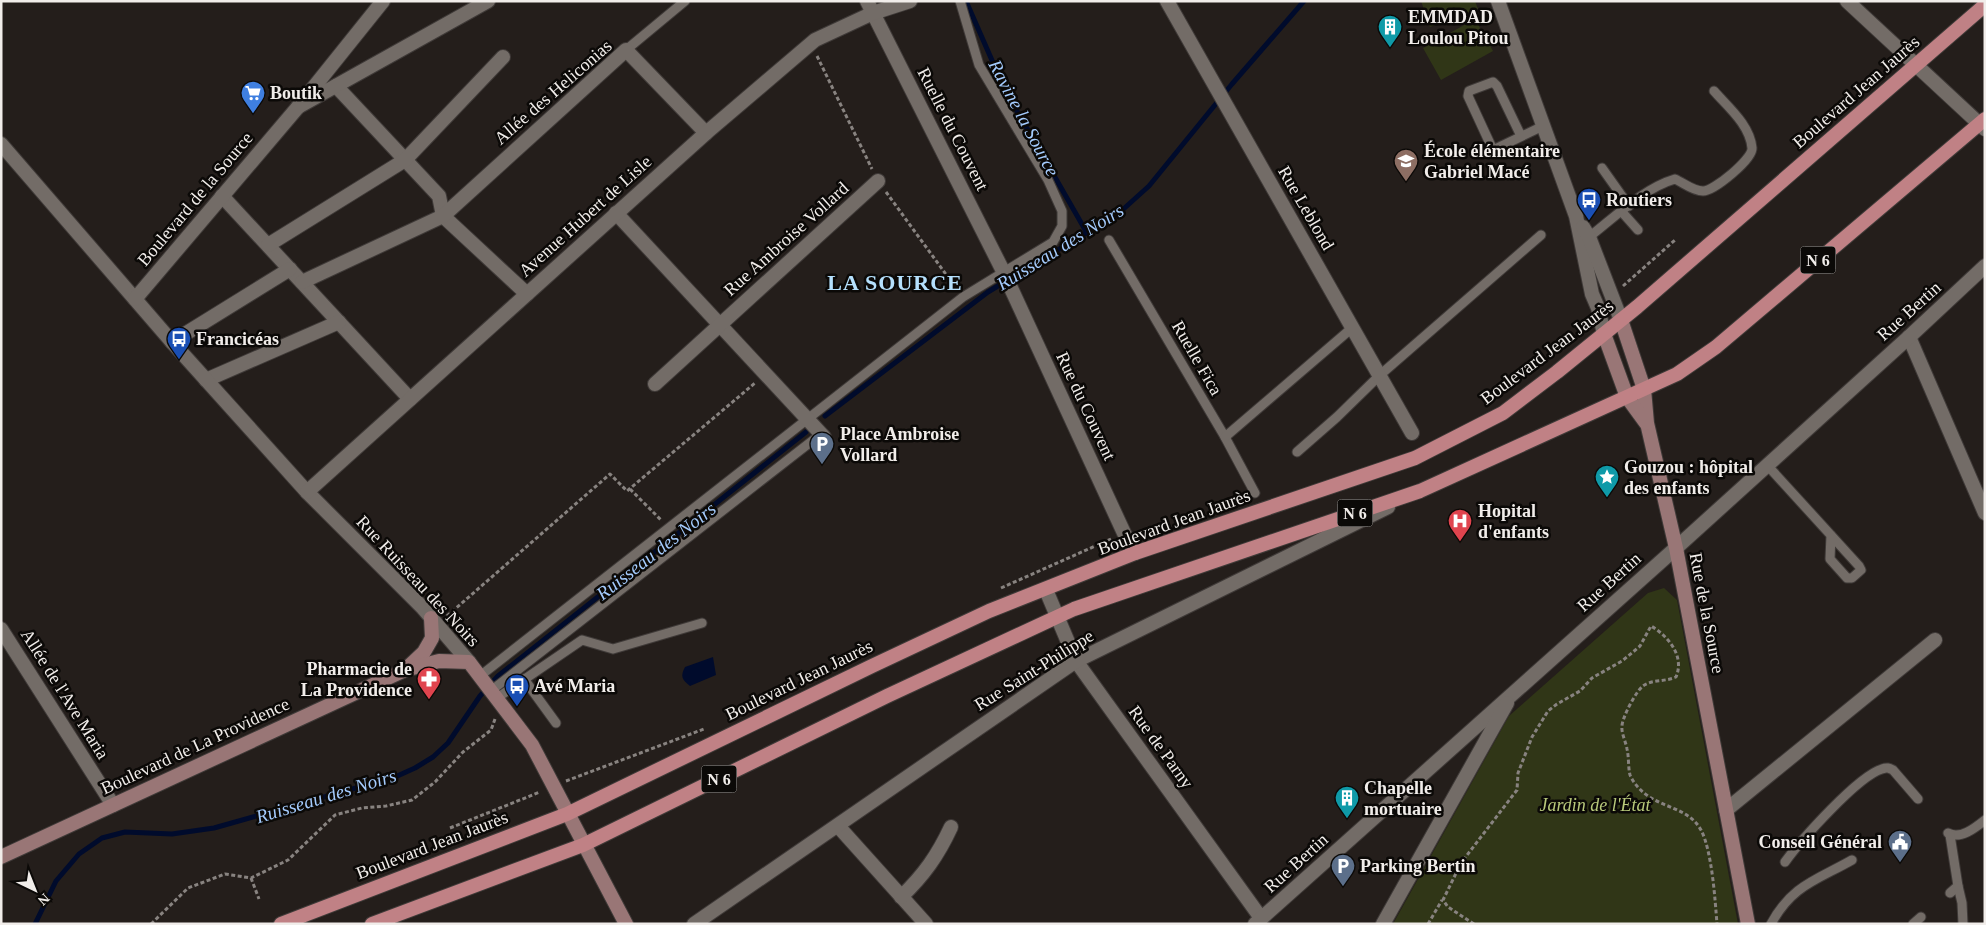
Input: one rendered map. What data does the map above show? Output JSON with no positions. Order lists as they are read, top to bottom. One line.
{"streets":{"main road":["Boulevard Jean Jaurès","N 6","Rue Ruisseau des Noirs","Rue de la Source","Boulevard de La Providence"],"street":["Allée des Heliconias","Ruelle du Couvent","Boulevard de la Source","Rue Leblond","Avenue Hubert de Lisle","Rue Ambroise Vollard","Rue Bertin","Rue du Couvent","Rue Saint-Philippe","Allée de l'Ave Maria","Rue de Parny"],"lane":["Ruelle Fica"]},"crossings":[["Allée des Heliconias","Avenue Hubert de Lisle"],["Boulevard Jean Jaurès","Rue du Couvent"],["Boulevard Jean Jaurès","Rue Ruisseau des Noirs"],["Boulevard Jean Jaurès","Rue de la Source"],["Boulevard Jean Jaurès","Rue de Parny"],["Ruelle du Couvent","Avenue Hubert de Lisle"],["Ruelle du Couvent","Rue du Couvent"],["Boulevard de la Source","Rue Ruisseau des Noirs"],["Avenue Hubert de Lisle","Rue Ambroise Vollard"],["Avenue Hubert de Lisle","Rue Ruisseau des Noirs"],["N 6","Rue Ruisseau des Noirs"],["N 6","Rue de la Source"],["N 6","Rue Saint-Philippe"],["N 6","Rue de Parny"],["Rue Bertin","Rue de la Source"],["Rue Bertin","Rue de Parny"],["Rue Ruisseau des Noirs","Boulevard de La Providence"],["Rue Saint-Philippe","Rue de Parny"],["Allée de l'Ave Maria","Boulevard de La Providence"]],"districts":["LA SOURCE"],"water":["Ravine la Source","Ruisseau des Noirs"],"parks":["Jardin de l'État"],"places":{"building":["EMMDAD Loulou Pitou","Chapelle mortuaire"],"supermarket":["Boutik"],"school or university":["École élémentaire Gabriel Macé"],"bus stop":["Routiers","Francicéas","Avé Maria"],"parking":["Place Ambroise Vollard","Parking Bertin"],"place":["Gouzou : hôpital des enfants"],"hospital":["Hopital d'enfants"],"pharmacy":["Pharmacie de La Providence"],"public building":["Conseil Général"]},"north":"bottom right"}
